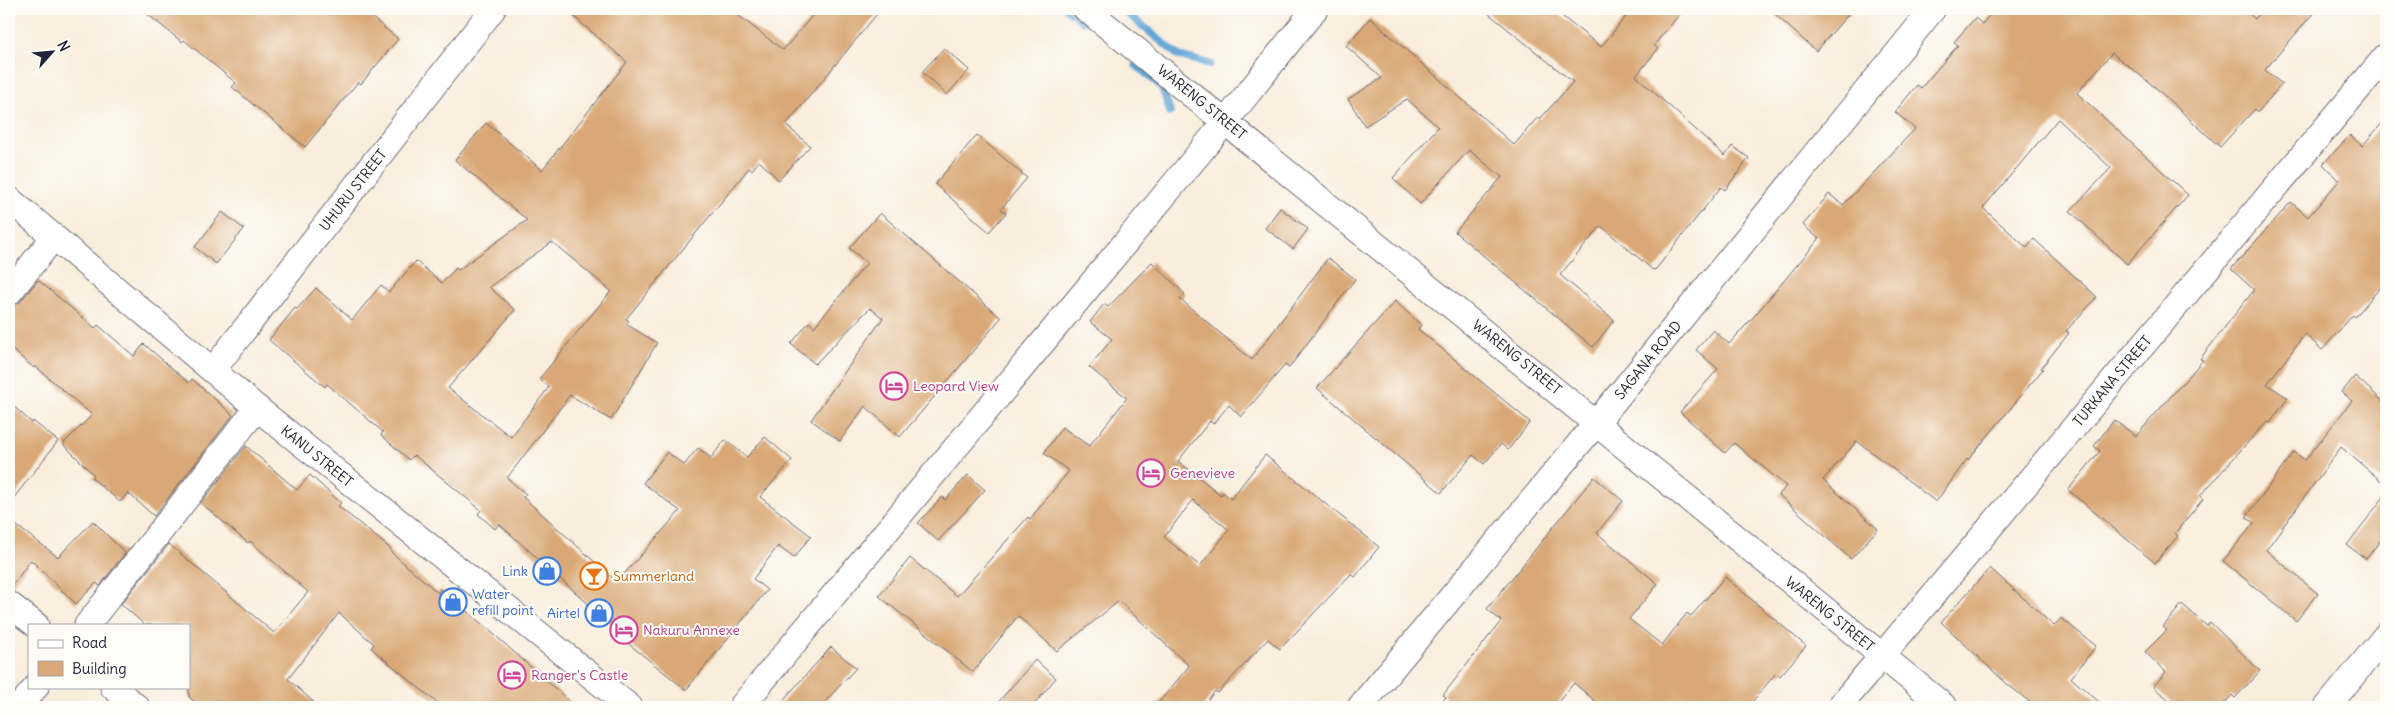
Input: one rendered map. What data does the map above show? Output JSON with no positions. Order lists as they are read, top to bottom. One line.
{"streets":{"street":["WARENG STREET","UHURU STREET","SAGANA ROAD","TURKANA STREET","KANU STREET"]},"crossings":[["WARENG STREET","SAGANA ROAD"],["WARENG STREET","TURKANA STREET"],["UHURU STREET","KANU STREET"]],"places":{"hotel":["Leopard View","Genevieve","Nakuru Annexe","Ranger's Castle"],"shop":["Link","Water refill point","Airtel"],"bar":["Summerland"]},"legend":["Road","Building"],"north":"top right"}
